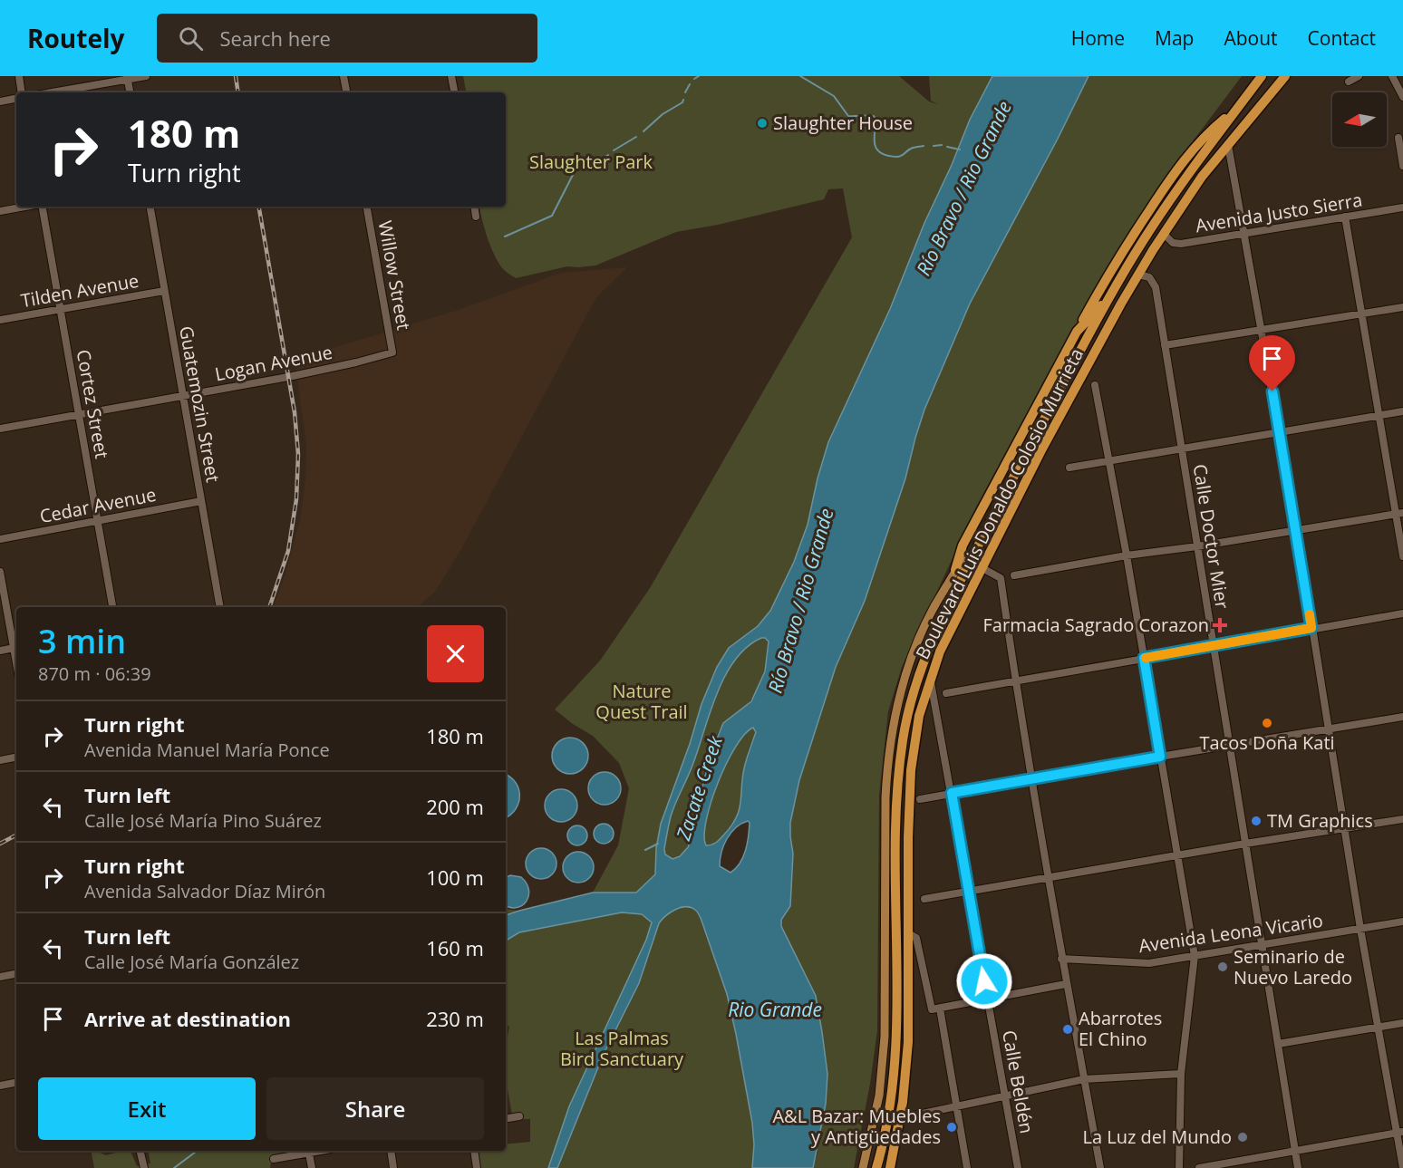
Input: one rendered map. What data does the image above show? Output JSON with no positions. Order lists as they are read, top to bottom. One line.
{"streets":{"highway":["Boulevard Luis Donaldo Colosio Murrieta"],"street":["Avenida Justo Sierra","Willow Street","Tilden Avenue","Logan Avenue","Cortez Street","Guatemozin Street","Cedar Avenue","Calle Doctor Mier","Avenida Leona Vicario","Calle Beldén"]},"crossings":[["Avenida Justo Sierra","Boulevard Luis Donaldo Colosio Murrieta"],["Willow Street","Logan Avenue"],["Tilden Avenue","Cortez Street"],["Tilden Avenue","Guatemozin Street"],["Logan Avenue","Cortez Street"],["Logan Avenue","Guatemozin Street"],["Cortez Street","Cedar Avenue"],["Guatemozin Street","Cedar Avenue"],["Boulevard Luis Donaldo Colosio Murrieta","Calle Doctor Mier"],["Boulevard Luis Donaldo Colosio Murrieta","Calle Beldén"],["Calle Doctor Mier","Avenida Leona Vicario"]],"water":["Río Bravo / Rio Grande","Zacate Creek","Rio Grande"],"parks":["Slaughter Park","Nature Quest Trail","Las Palmas Bird Sanctuary"],"places":{"other":["Slaughter House","Tacos Doña Kati","TM Graphics","Seminario de Nuevo Laredo","Abarrotes El Chino","A&L Bazar: Muebles y Antigüedades","La Luz del Mundo"],"health":["Farmacia Sagrado Corazon"]},"north":"left","page":{"header":"Routely","search":"Search here","nav":["Home","Map","About","Contact"],"turn":["180 m","Turn right"],"heading":["3 min","870 m · 06:39"],"list":[{"name":"Turn right","note":"Avenida Manuel María Ponce","value":"180 m"},{"name":"Turn left","note":"Calle José María Pino Suárez","value":"200 m"},{"name":"Turn right","note":"Avenida Salvador Díaz Mirón","value":"100 m"},{"name":"Turn left","note":"Calle José María González","value":"160 m"},{"name":"Arrive at destination","value":"230 m"}],"buttons":["Exit","Share"]}}
